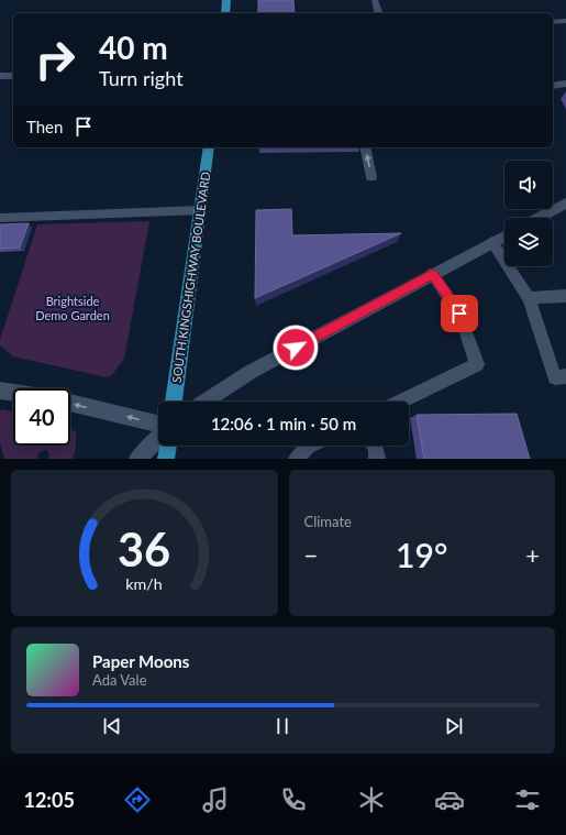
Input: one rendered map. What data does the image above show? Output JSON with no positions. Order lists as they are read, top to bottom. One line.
{"streets":{"main road":["SOUTH KINGSHIGHWAY BOULEVARD"]},"parks":["Brightside Demo Garden"],"page":{"turn":["40 m","Turn right"],"then":"Then","limit":"40","trip":"12:06 · 1 min · 50 m","tile":"Climate","heat":["−","19°","+"],"song":["Paper Moons","Ada Vale"],"tabs":"12:05","gauge":["36","km/h"]}}
